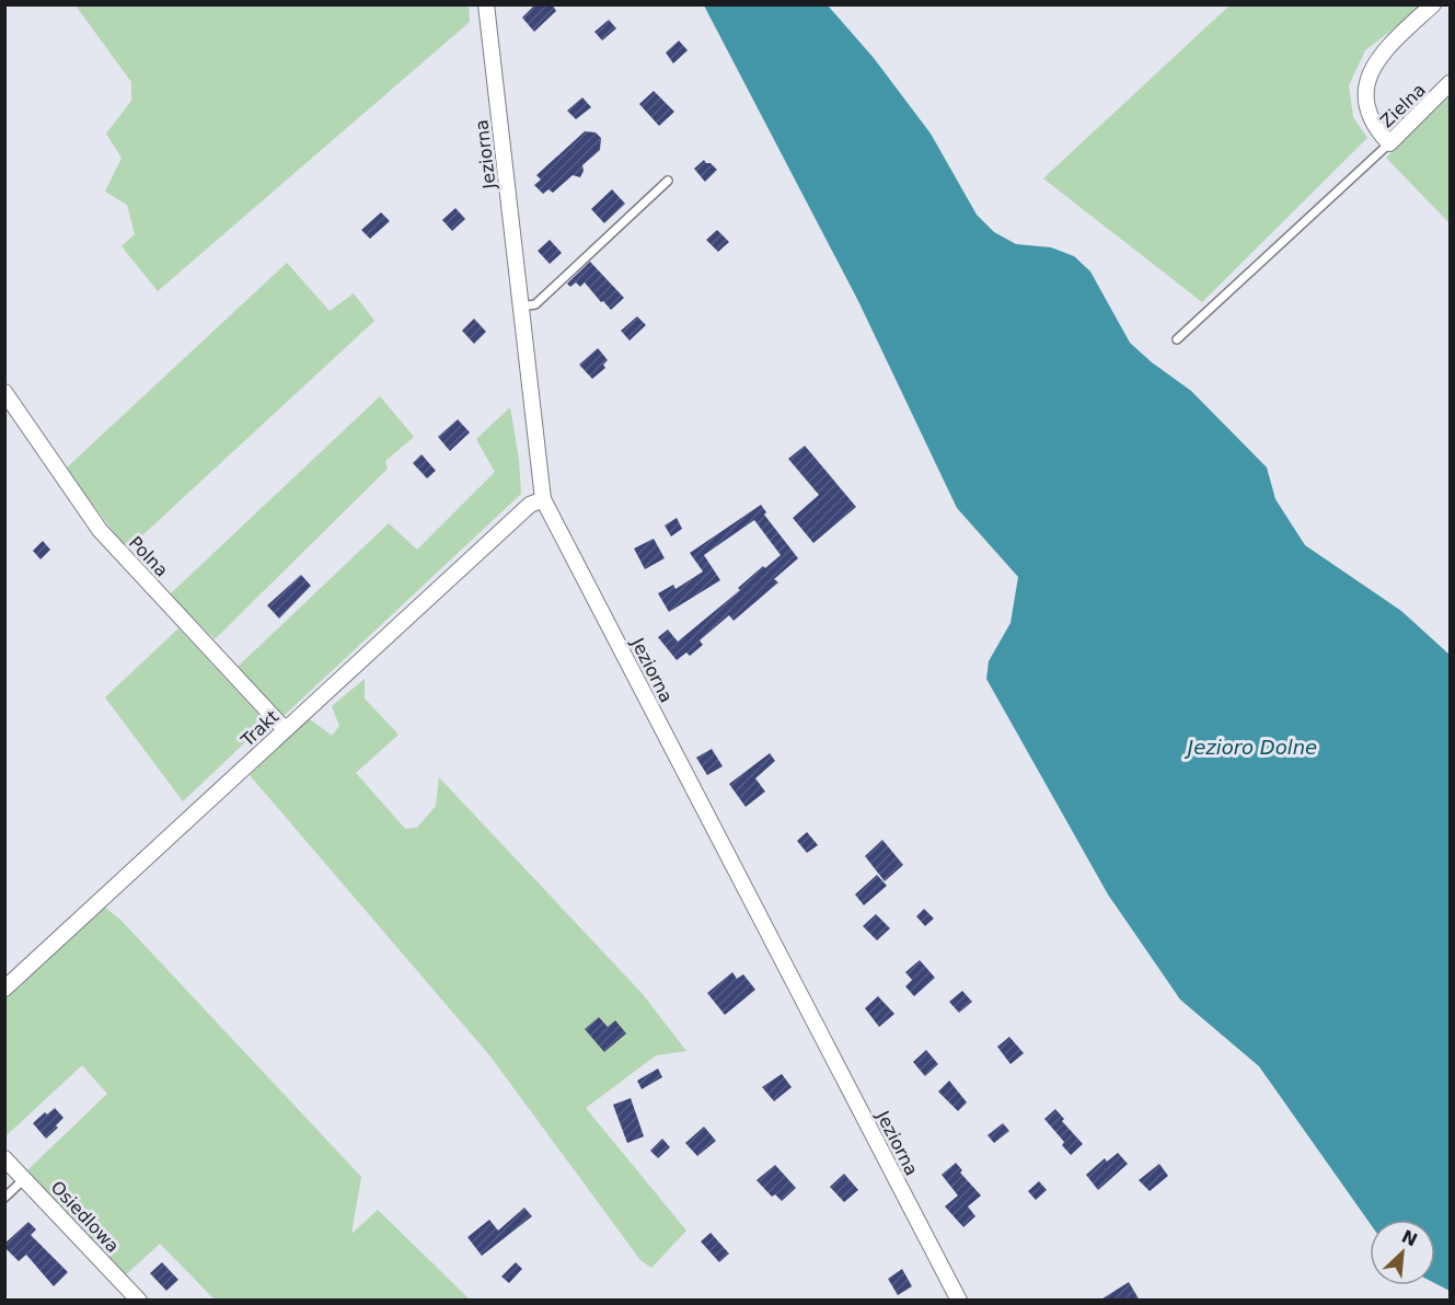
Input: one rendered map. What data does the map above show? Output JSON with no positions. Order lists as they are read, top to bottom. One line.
{"streets":{"street":["Zielna","Jeziorna","Polna","Trakt","Osiedlowa"]},"crossings":[["Jeziorna","Trakt"],["Polna","Trakt"]],"water":["Jezioro Dolne"],"north":"top right"}
